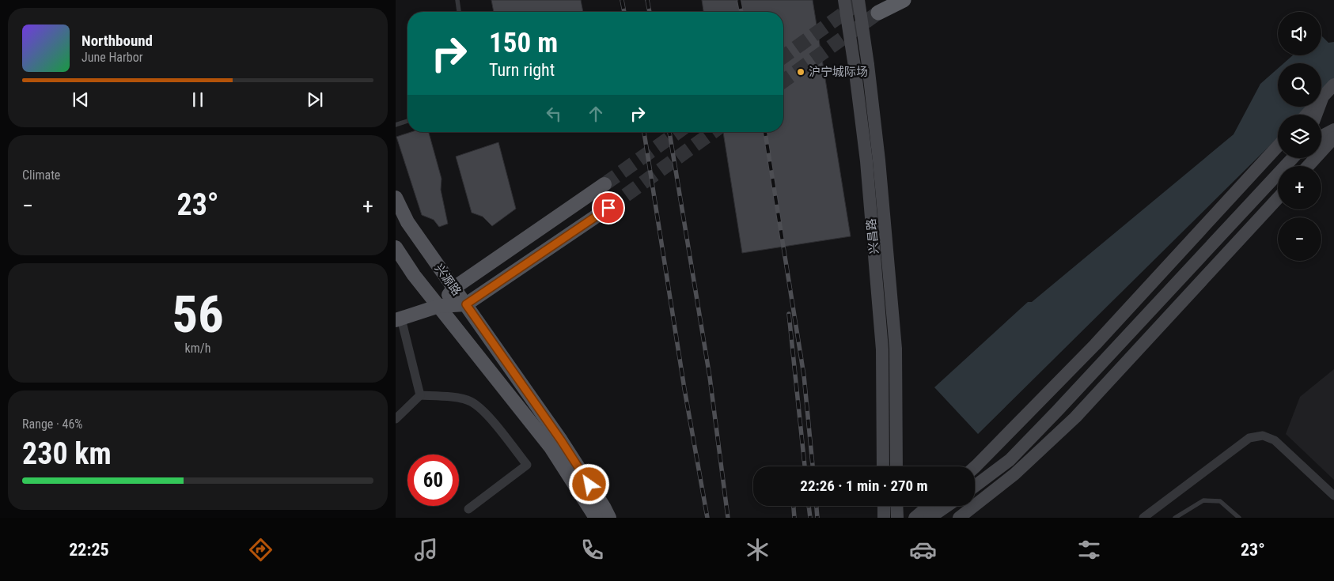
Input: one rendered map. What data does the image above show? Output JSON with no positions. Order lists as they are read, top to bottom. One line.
{"streets":{"main road":["兴昌路","兴源路"]},"places":["沪宁城际场"],"page":{"map_buttons":["+","−"],"turn":["150 m","Turn right"],"song":["Northbound","June Harbor"],"tile":["Climate",["56","km/h"],["Range · 46%","230 km"]],"heat":["−","23°","+"],"limit":"60","trip":"22:26 · 1 min · 270 m","tabs":["22:25","23°"]}}
